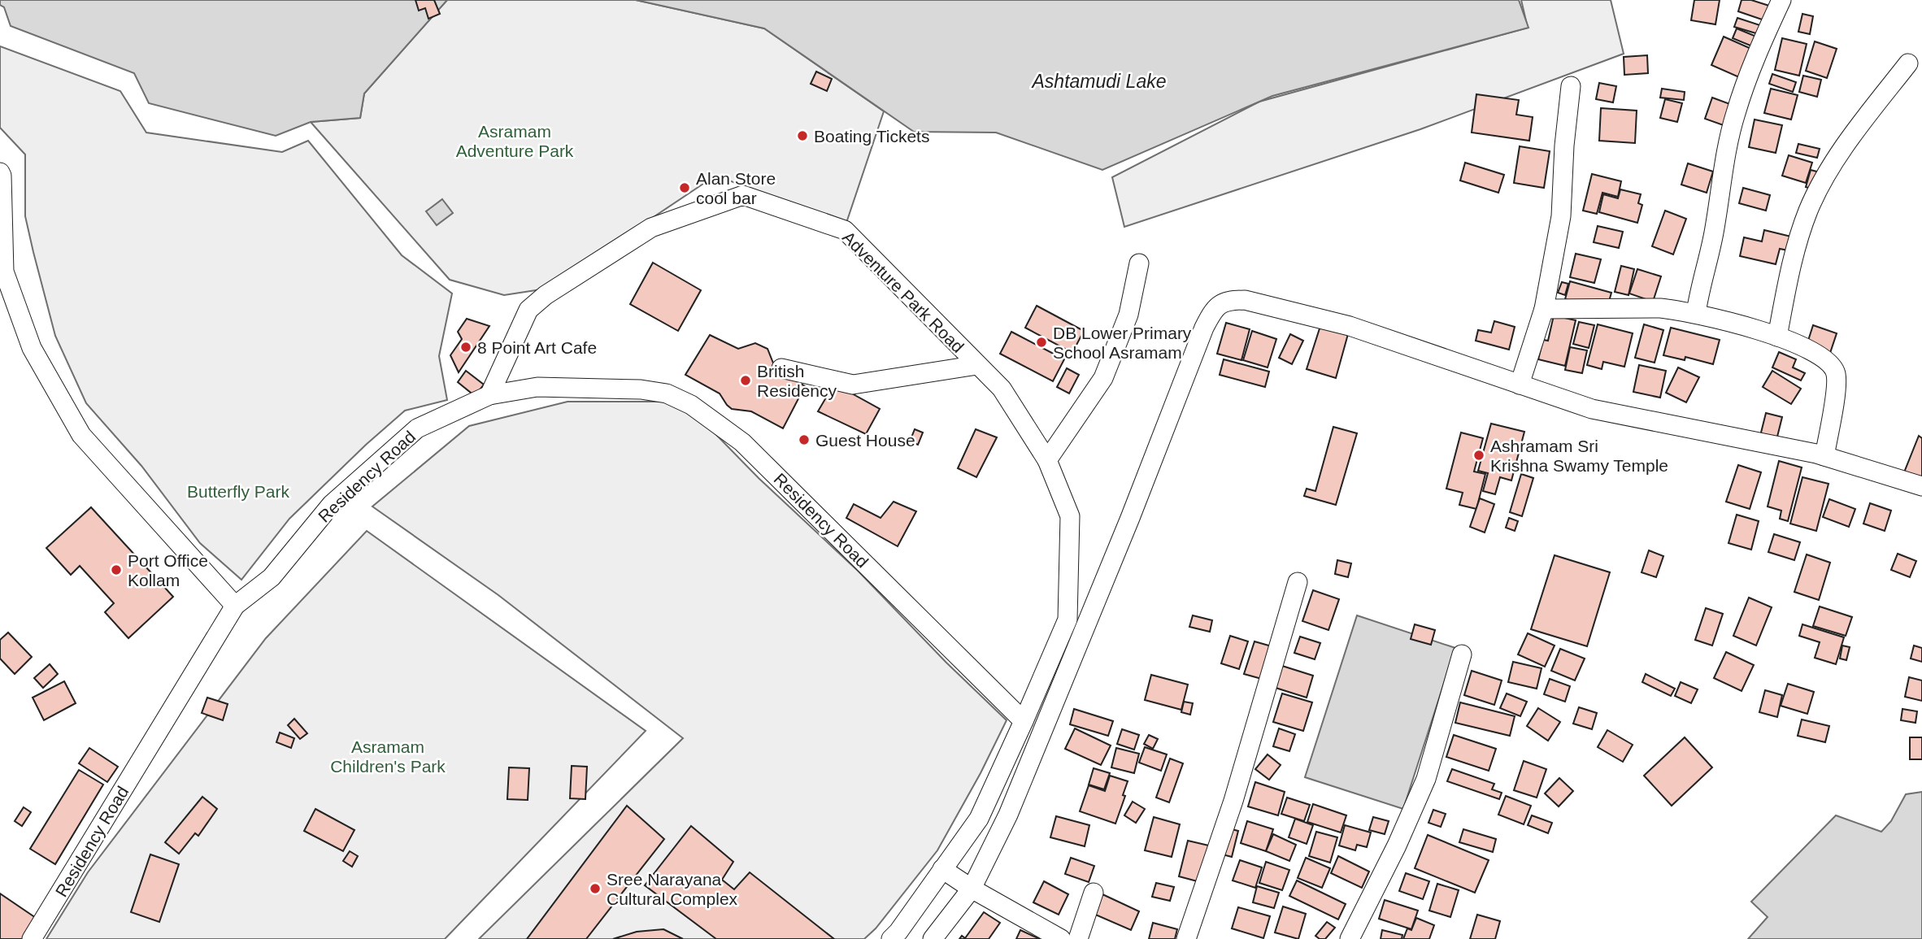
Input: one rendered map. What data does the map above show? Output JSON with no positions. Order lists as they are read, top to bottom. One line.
{"streets":{"street":["Adventure Park Road","Residency Road"]},"crossings":[["Adventure Park Road","Residency Road"]],"water":["Ashtamudi Lake"],"parks":["Asramam Adventure Park","Butterfly Park","Asramam Children's Park"],"places":["Boating Tickets","Alan Store cool bar","DB Lower Primary School Asramam","8 Point Art Cafe","British Residency","Guest House","Ashramam Sri Krishna Swamy Temple","Port Office Kollam","Sree Narayana Cultural Complex"]}
